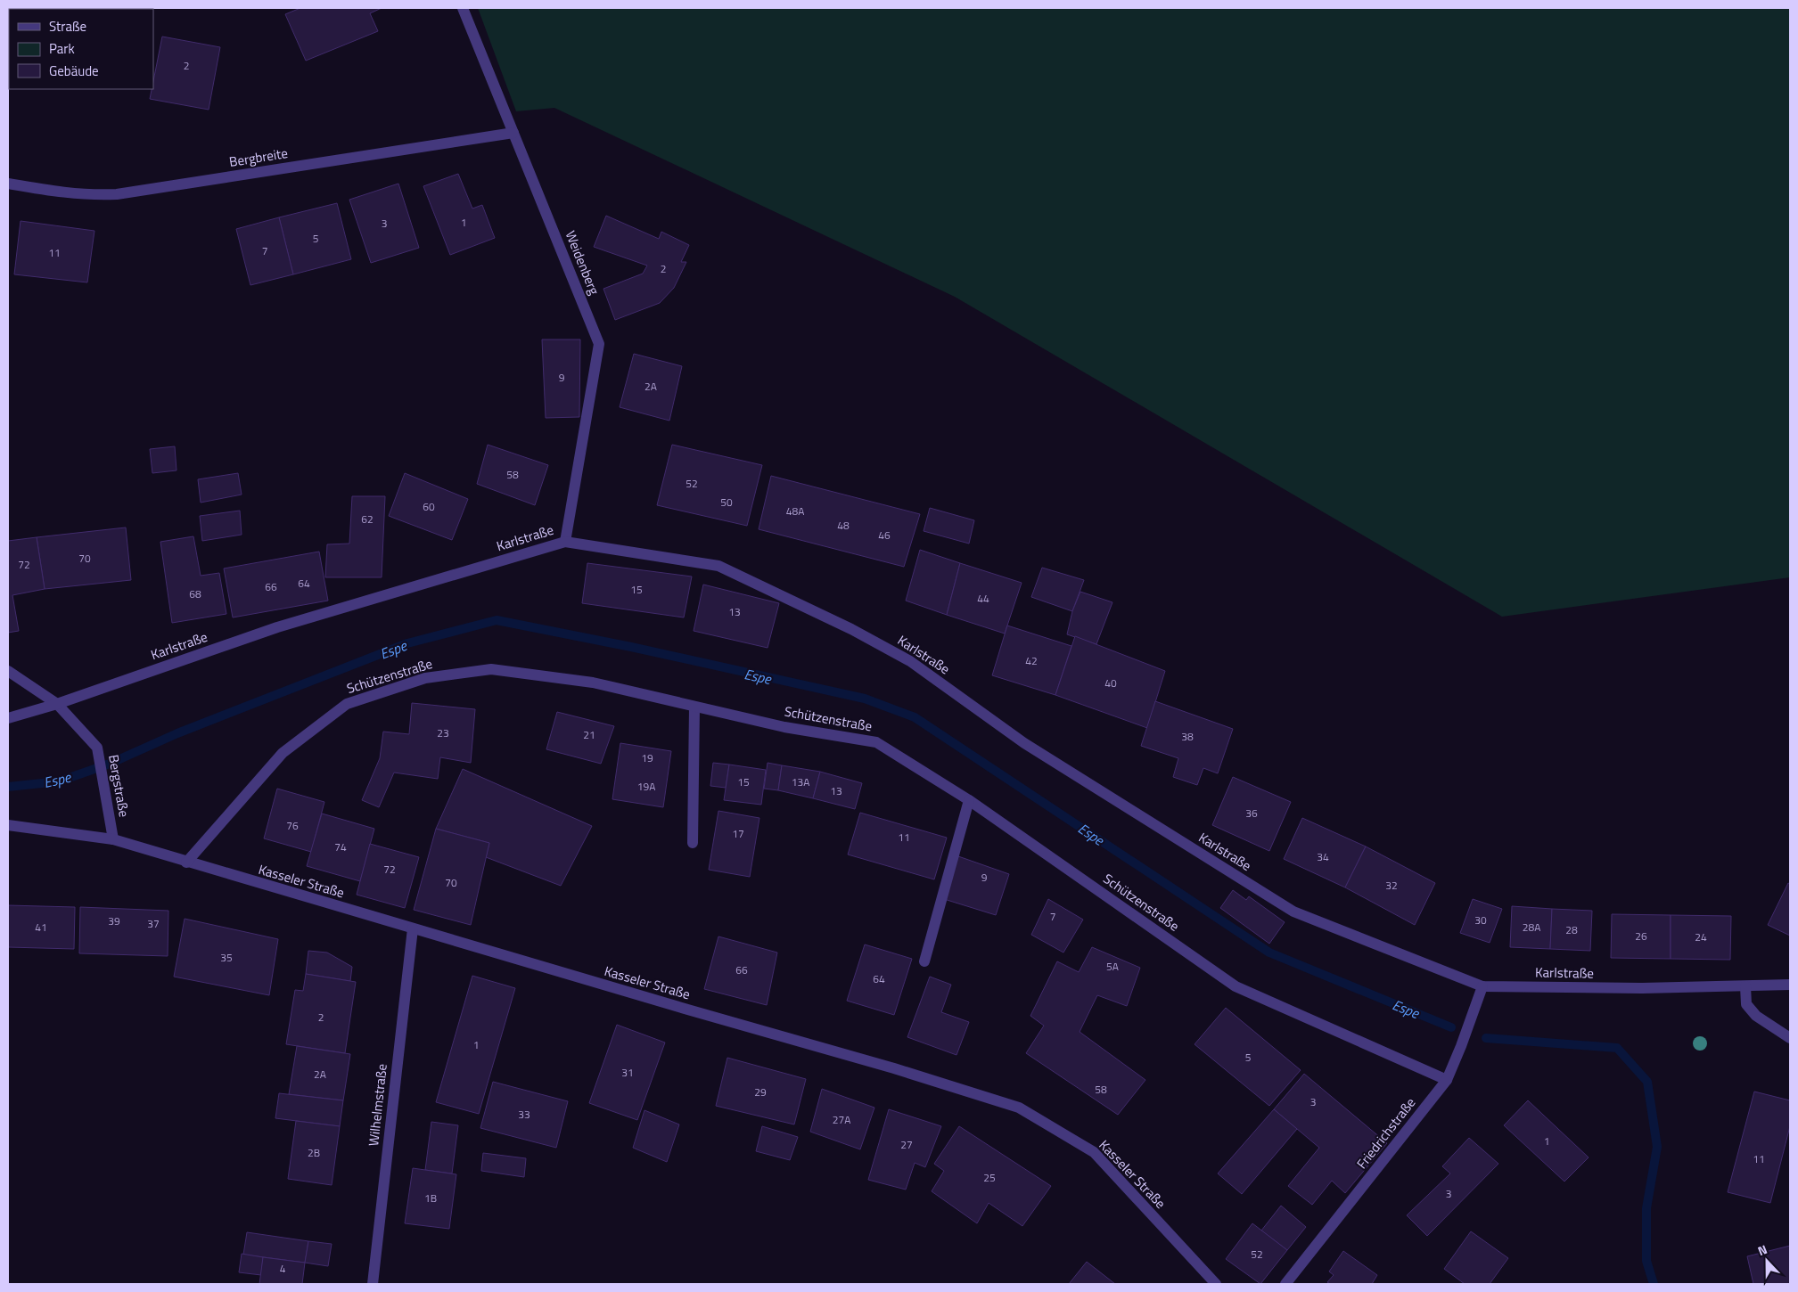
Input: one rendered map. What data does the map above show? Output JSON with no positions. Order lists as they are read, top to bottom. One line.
{"streets":{"street":["Bergbreite","Weidenberg","Karlstraße","Schützenstraße","Bergstraße","Kasseler Straße","Wilhelmstraße","Friedrichstraße"]},"crossings":[["Bergbreite","Weidenberg"],["Weidenberg","Karlstraße"],["Karlstraße","Bergstraße"],["Karlstraße","Friedrichstraße"],["Schützenstraße","Kasseler Straße"],["Schützenstraße","Friedrichstraße"],["Bergstraße","Kasseler Straße"],["Kasseler Straße","Wilhelmstraße"]],"water":["Espe"],"house_numbers":["2","1","3","5","7","11","2","9","2A","58","52","50","60","48A","62","48","46","70","72","64","66","15","68","44","13","42","40","23","21","38","19","15","13A","19A","13","36","76","17","11","74","34","72","9","70","32","7","30","39","37","41","28A","28","26","24","35","5A","66","64","2","1","5","31","2A","58","29","3","33","27A","1","27","2B","11","25","3","1B","52","4"],"legend":["Straße","Park","Gebäude"],"north":"top"}
